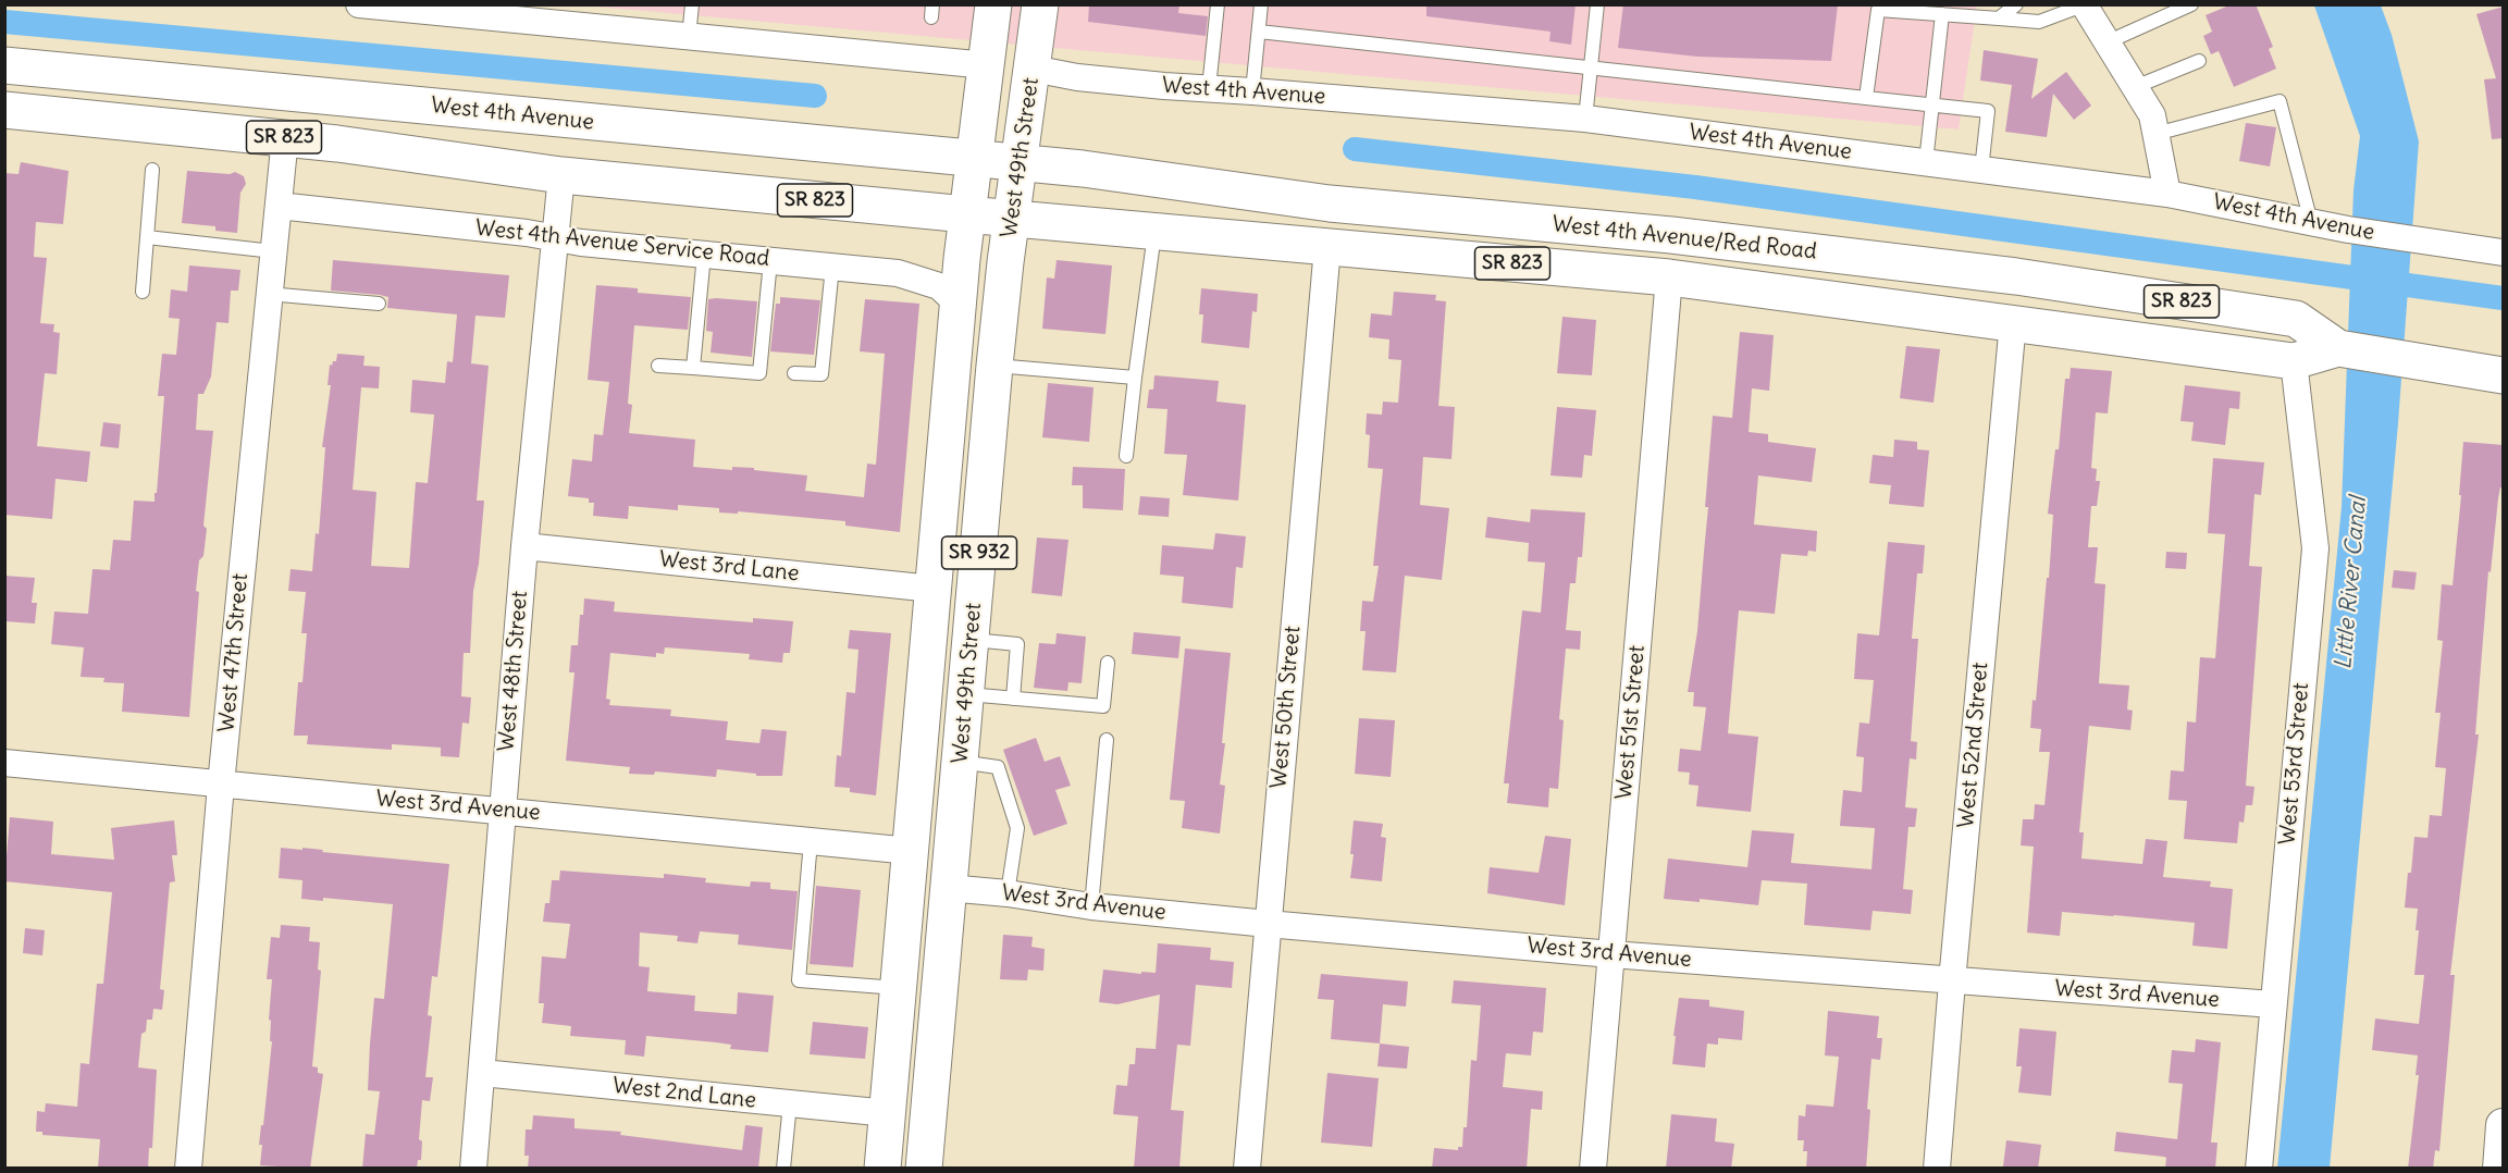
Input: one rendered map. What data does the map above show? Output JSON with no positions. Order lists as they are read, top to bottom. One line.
{"streets":{"main road":["West 4th Avenue","SR 823","West 49th Street","West 4th Avenue/Red Road","SR 932"],"street":["West 4th Avenue Service Road","West 3rd Lane","West 47th Street","West 48th Street","West 50th Street","West 51st Street","West 52nd Street","West 53rd Street","West 3rd Avenue","West 2nd Lane"]},"crossings":[["West 4th Avenue","West 49th Street"],["West 4th Avenue","West 4th Avenue/Red Road"],["SR 823","West 49th Street"],["SR 823","West 4th Avenue/Red Road"],["SR 823","West 47th Street"],["SR 823","West 48th Street"],["West 49th Street","West 4th Avenue/Red Road"],["West 49th Street","West 4th Avenue Service Road"],["West 49th Street","West 3rd Lane"],["West 49th Street","West 3rd Avenue"],["West 49th Street","West 2nd Lane"],["West 4th Avenue/Red Road","West 50th Street"],["West 4th Avenue/Red Road","West 51st Street"],["West 4th Avenue/Red Road","West 52nd Street"],["West 4th Avenue/Red Road","West 53rd Street"],["West 4th Avenue Service Road","West 47th Street"],["West 4th Avenue Service Road","West 48th Street"],["West 3rd Lane","West 48th Street"],["West 47th Street","West 3rd Avenue"],["West 48th Street","West 3rd Avenue"],["West 48th Street","West 2nd Lane"],["West 50th Street","West 3rd Avenue"],["West 51st Street","West 3rd Avenue"],["West 52nd Street","West 3rd Avenue"],["West 53rd Street","West 3rd Avenue"]],"water":["Little River Canal"]}
